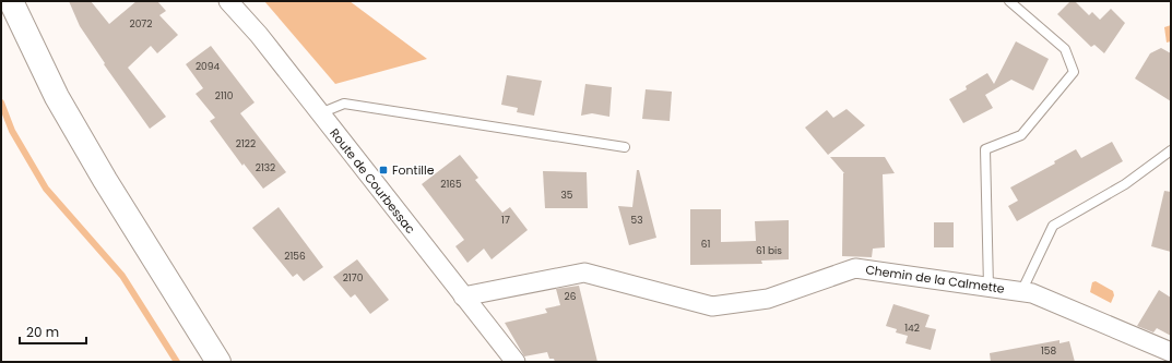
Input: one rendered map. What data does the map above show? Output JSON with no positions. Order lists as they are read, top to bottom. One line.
{"streets":{"street":["Route de Courbessac","Chemin de la Calmette"]},"crossings":[["Route de Courbessac","Chemin de la Calmette"]],"places":{"transit":["Fontille"]},"house_numbers":["2072","2094","2110","2122","2132","2165","35","17","53","61","61 bis","2156","2170","26","142","158"],"scale_bar":"20 m"}
